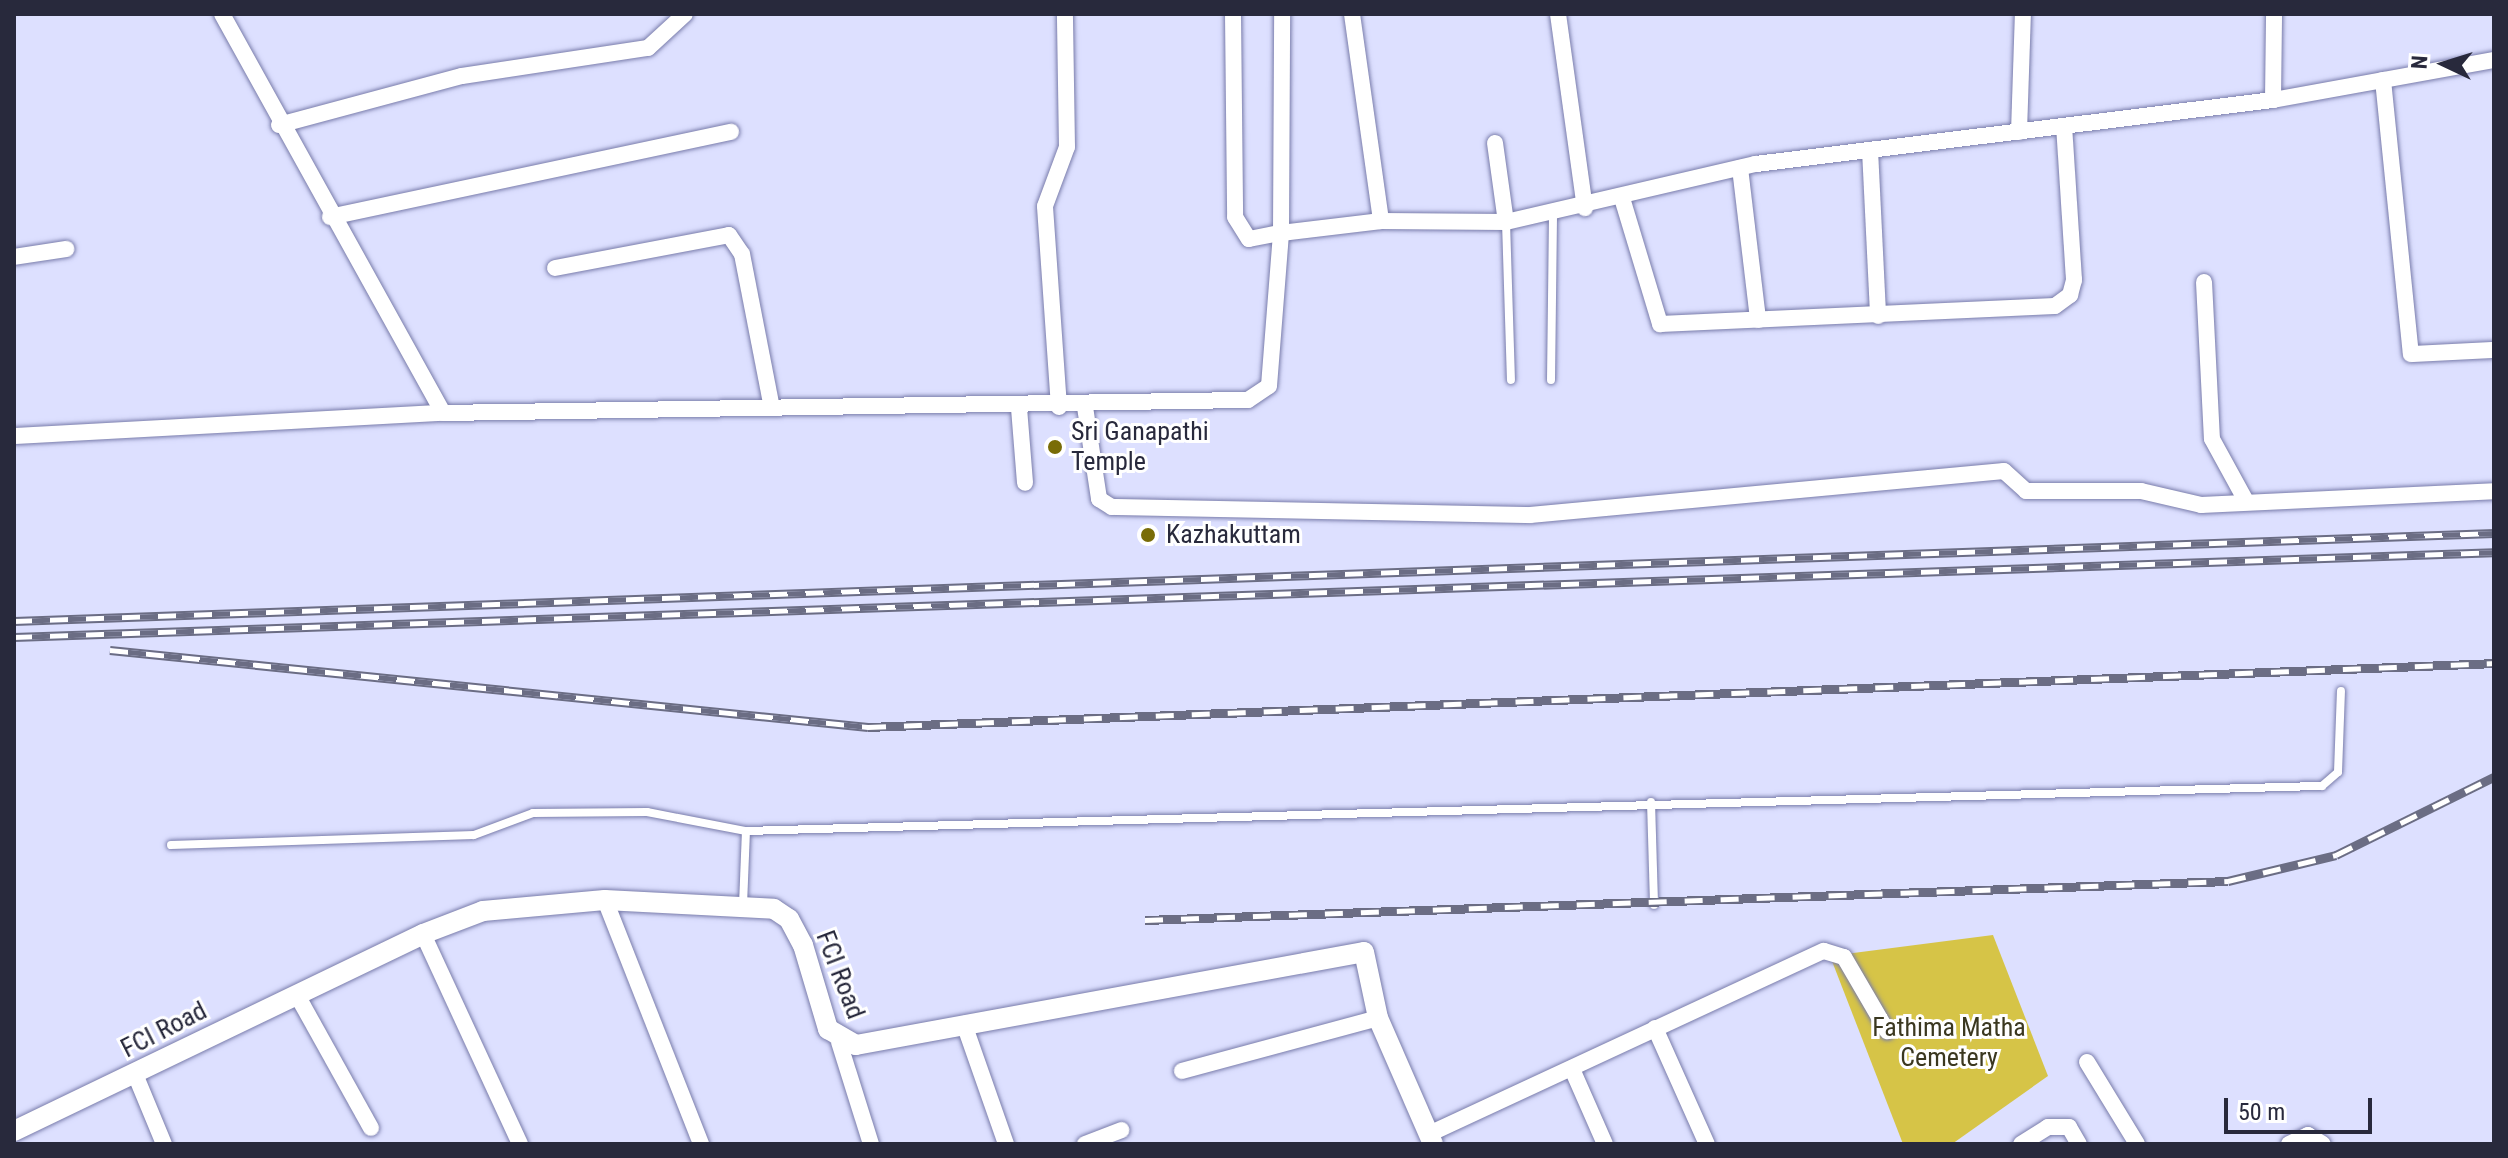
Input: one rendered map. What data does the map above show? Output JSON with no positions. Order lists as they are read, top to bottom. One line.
{"streets":{"street":["FCI Road"]},"parks":["Fathima Matha Cemetery"],"places":["Sri Ganapathi Temple","Kazhakuttam"],"scale_bar":"50 m","north":"left"}
